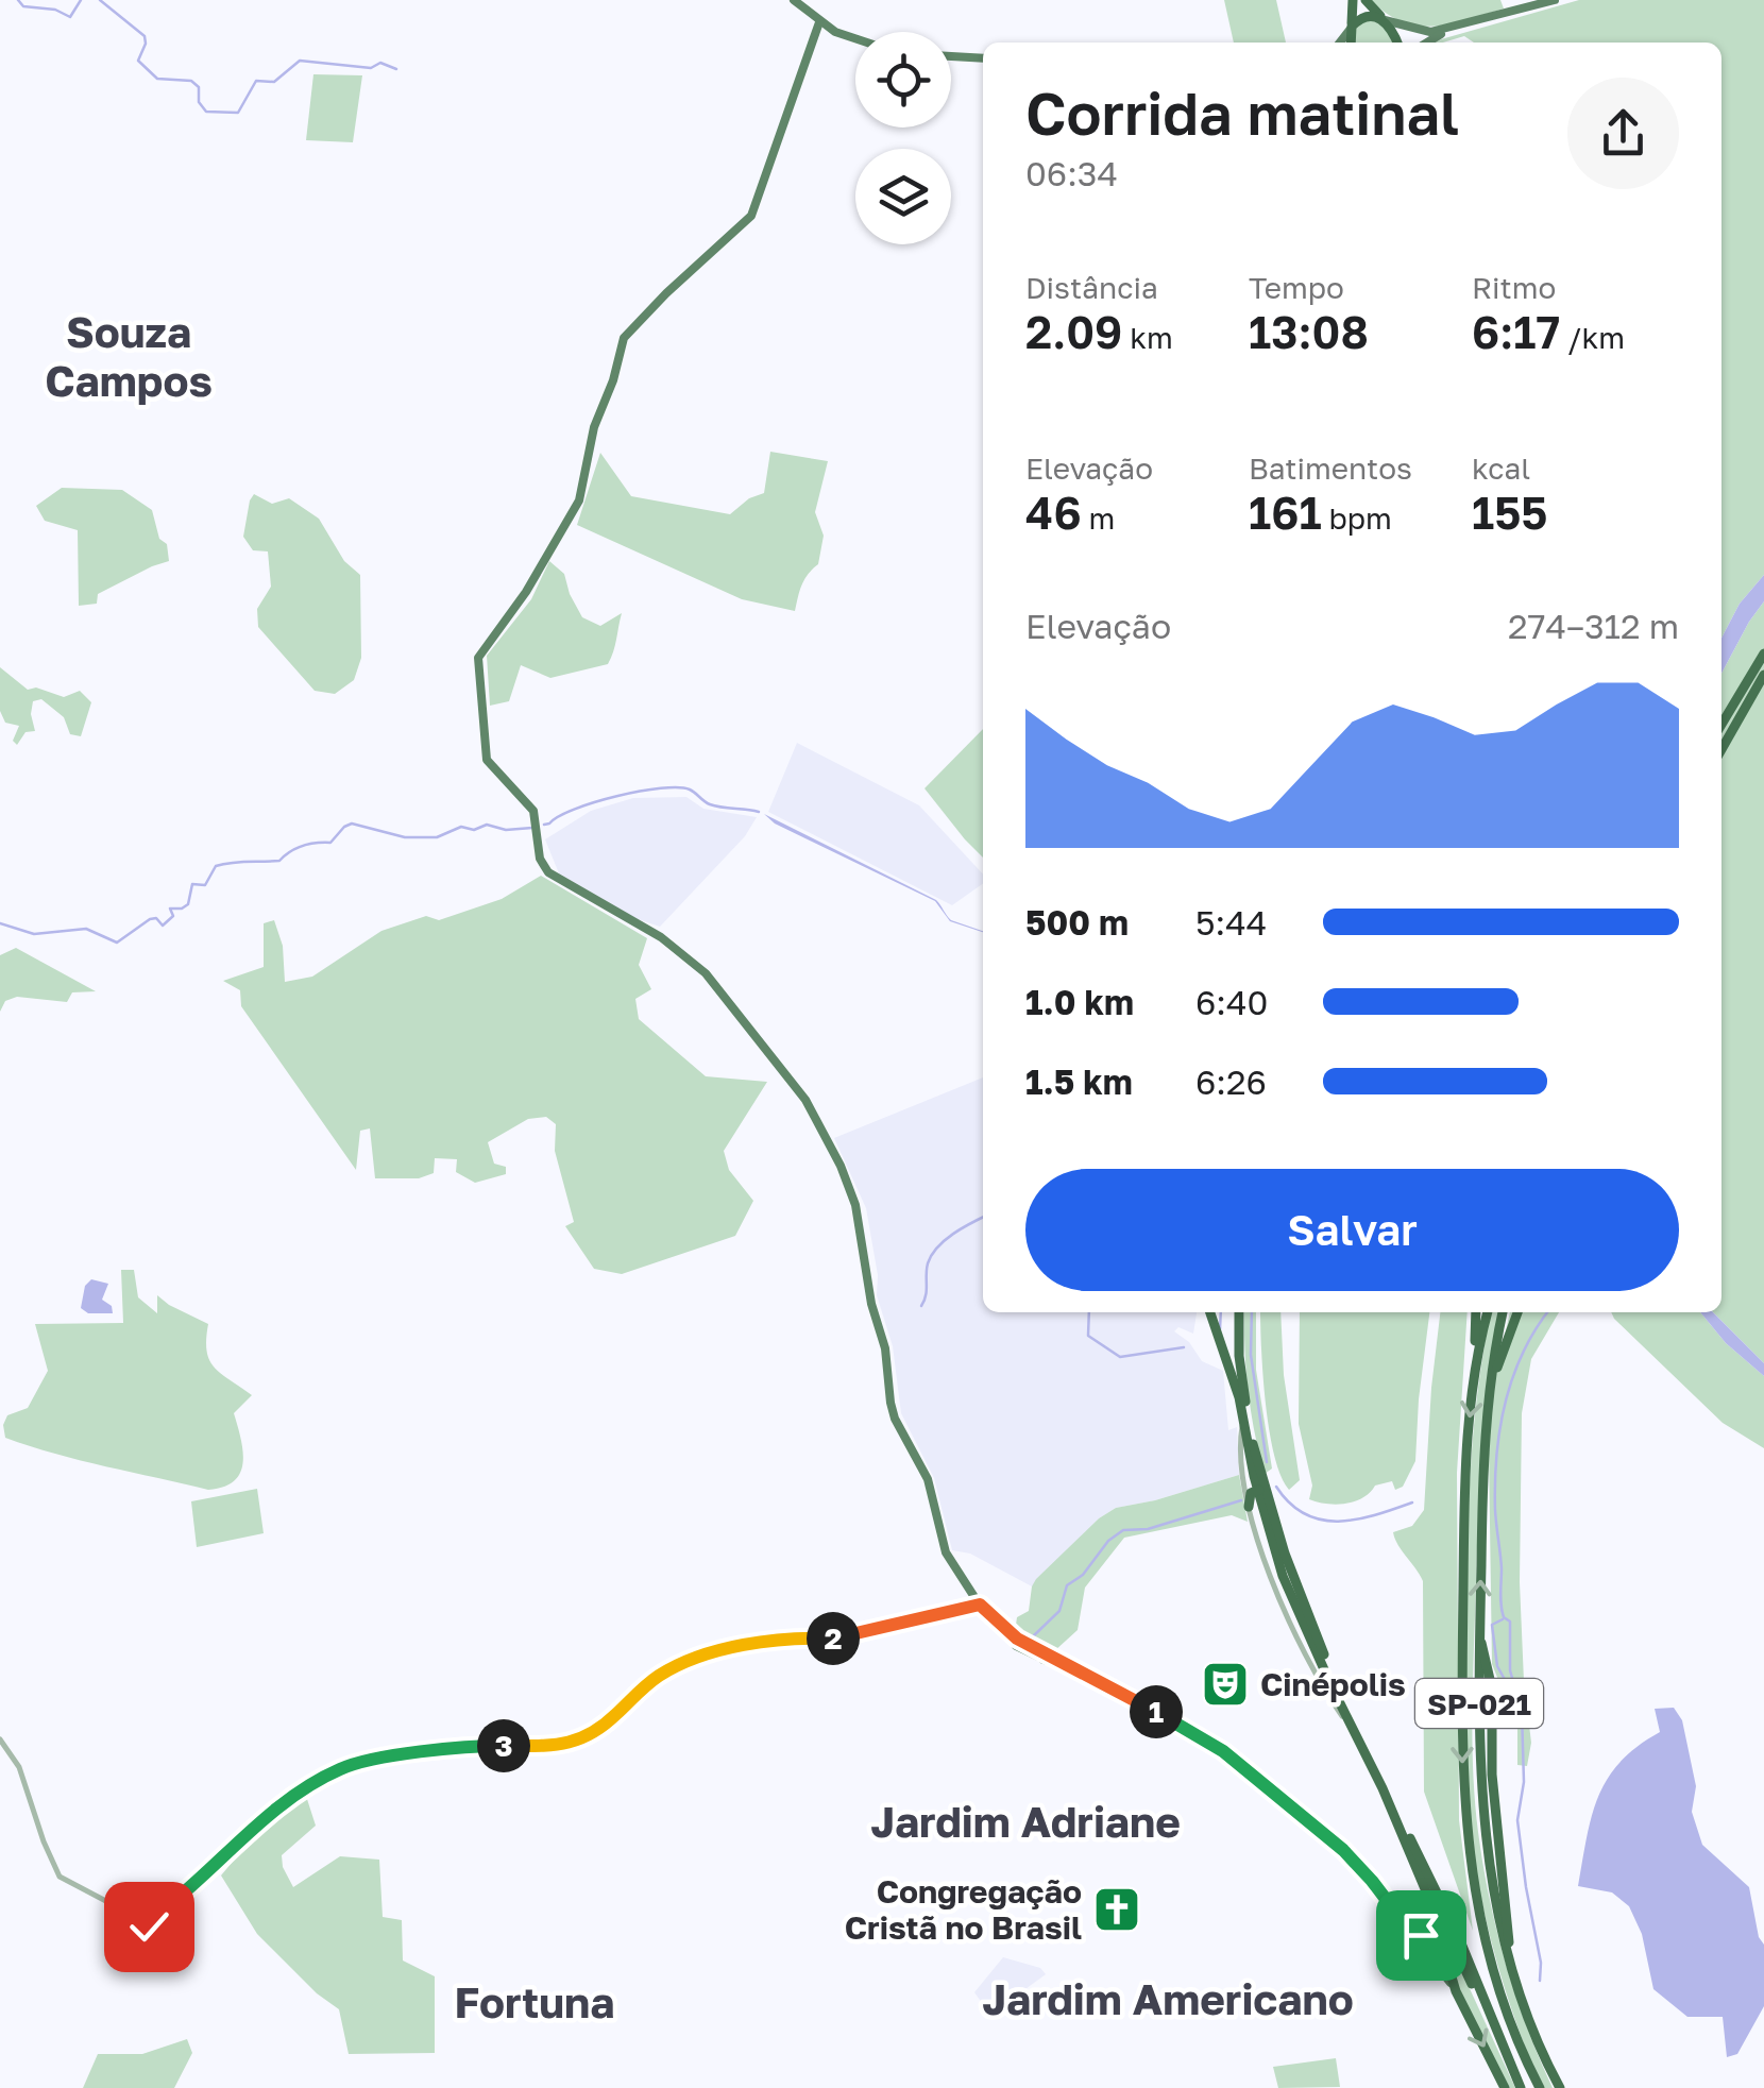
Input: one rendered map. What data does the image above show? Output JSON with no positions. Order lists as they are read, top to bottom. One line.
{"streets":{"highway":["SP-021"]},"districts":["Souza Campos","Jardim Adriane","Jardim Americano","Fortuna"],"places":{"theatre":["Cinépolis"],"church":["Congregação Cristã no Brasil"]},"page":{"heading":["Corrida matinal","06:34"],"stats":[["Distância","2.09 km"],["Tempo","13:08"],["Ritmo","6:17 /km"],["Elevação","46 m"],["Batimentos","161 bpm"],["kcal","155"]],"chart":["Elevação","274–312 m"],"list":[{"name":"500 m","note":"5:44"},{"name":"1.0 km","note":"6:40"},{"name":"1.5 km","note":"6:26"}],"buttons":"Salvar","pins":["2","1","3"]}}
